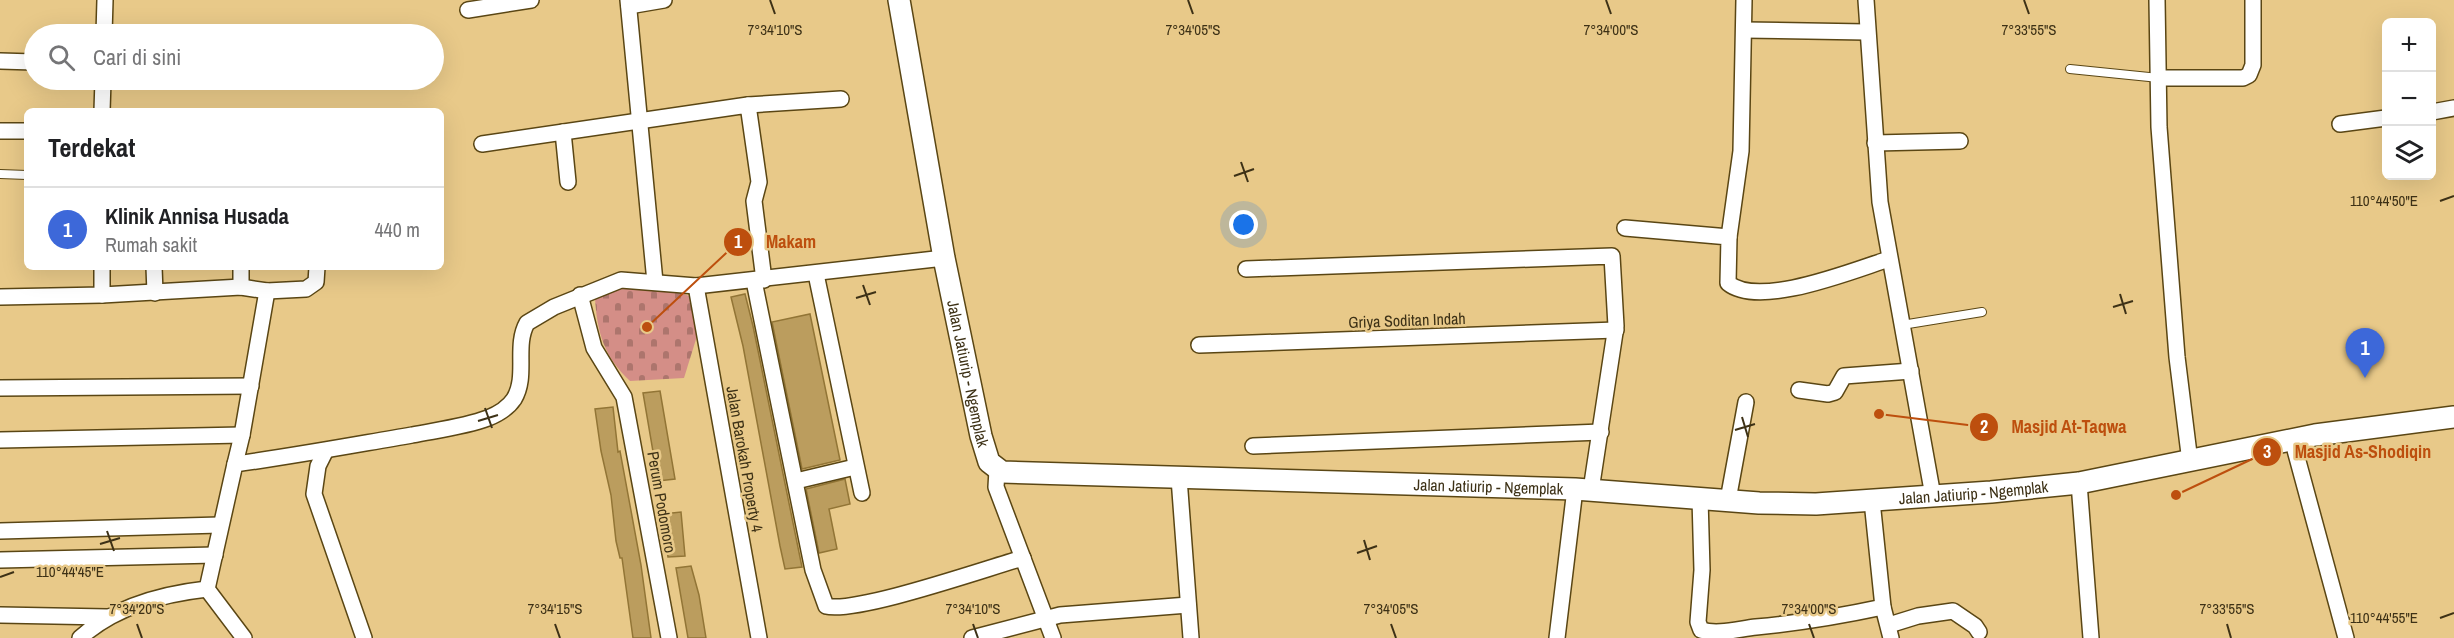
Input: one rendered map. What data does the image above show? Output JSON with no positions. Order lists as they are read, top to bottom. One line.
{"streets":{"street":["Griya Soditan Indah","Jalan Jatiurip - Ngemplak","Jalan Barokah Property 4","Perum Podomoro"]},"places":["Makam","Masjid At-Taqwa","Masjid As-Shodiqin"],"page":{"map_buttons":["+","−"],"search":"Cari di sini","heading":"Terdekat","list":[{"mark":"1","name":"Klinik Annisa Husada","note":"Rumah sakit","value":"440 m"}],"pins":"1"},"coordinates":["7°34'10\"S","7°34'05\"S","7°34'00\"S","7°33'55\"S","110°44'50\"E","110°44'45\"E","7°34'20\"S","7°34'15\"S","110°44'55\"E"]}
